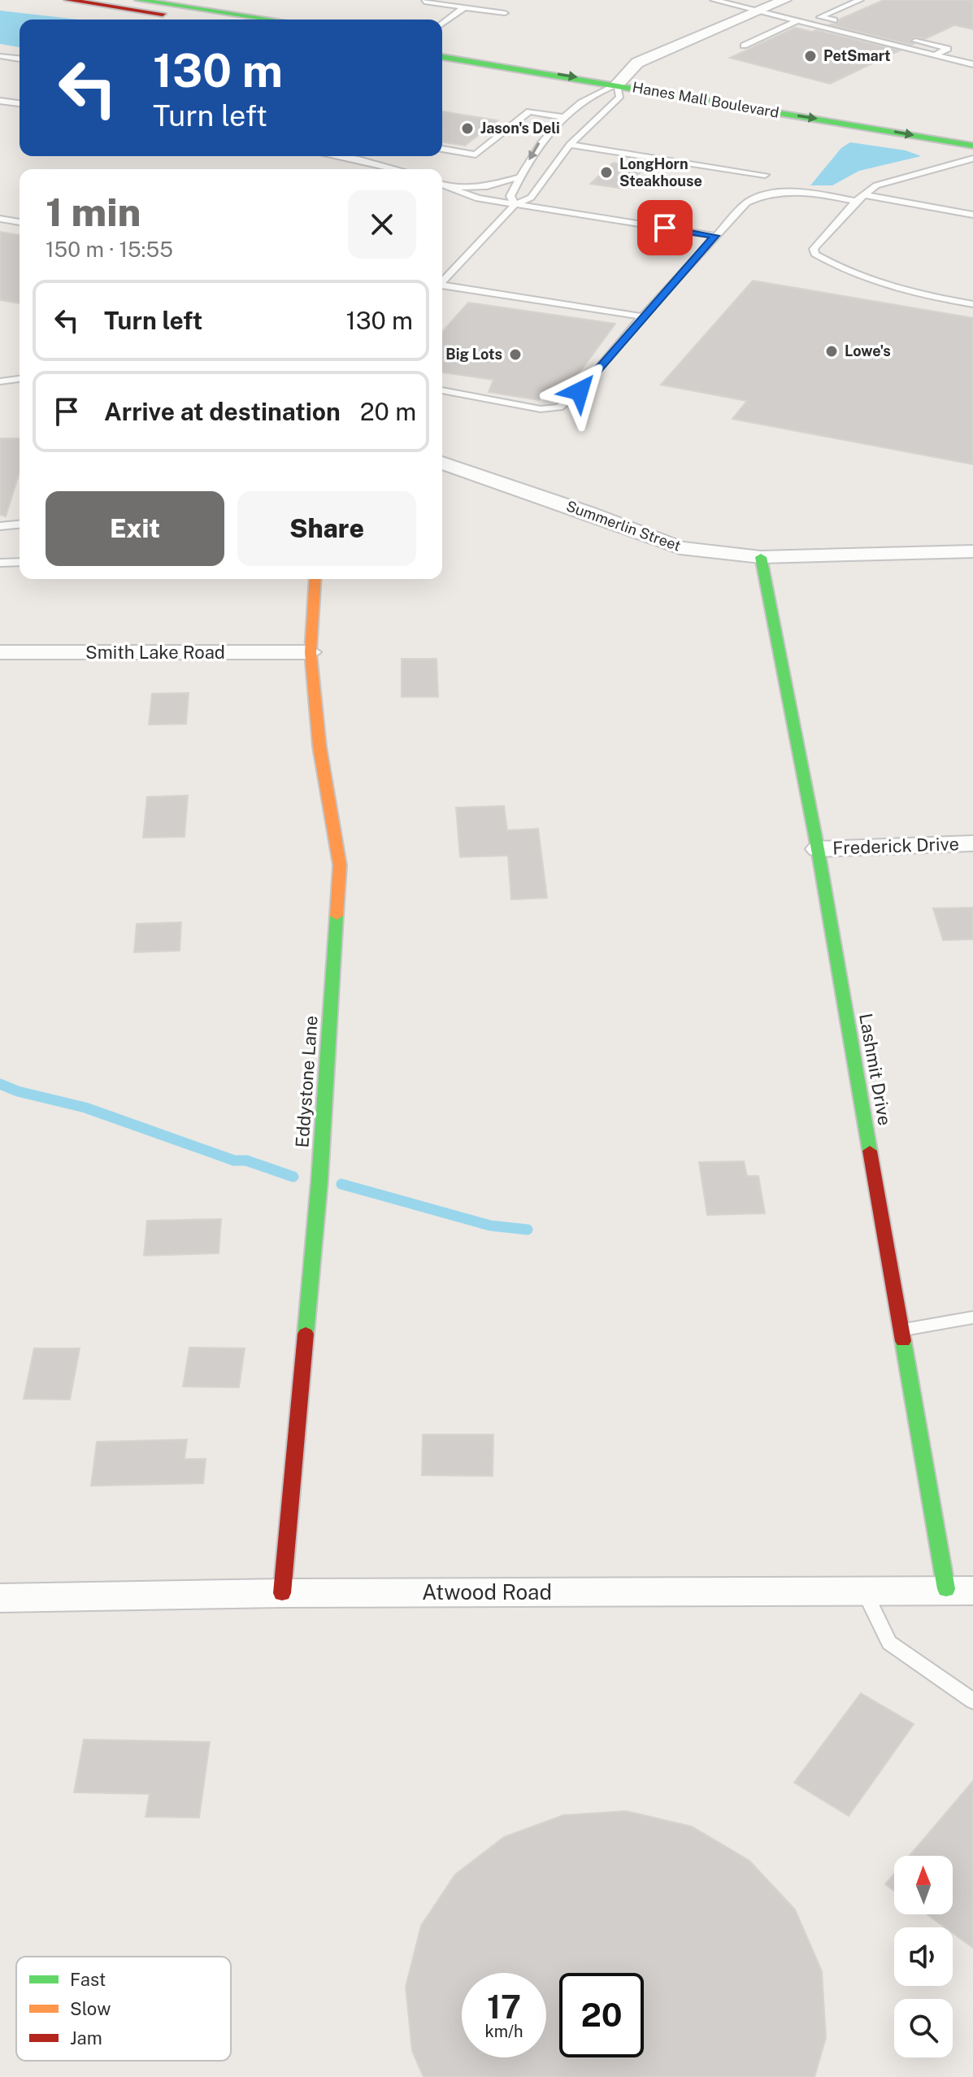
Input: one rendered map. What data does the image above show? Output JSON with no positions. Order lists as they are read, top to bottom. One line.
{"streets":{"street":["Hanes Mall Boulevard","Summerlin Street","Smith Lake Road","Frederick Drive","Lashmit Drive","Eddystone Lane","Atwood Road"]},"crossings":[["Summerlin Street","Lashmit Drive"],["Smith Lake Road","Eddystone Lane"],["Frederick Drive","Lashmit Drive"],["Lashmit Drive","Atwood Road"],["Eddystone Lane","Atwood Road"]],"places":["PetSmart","Jason's Deli","LongHorn Steakhouse","Lowe's","Big Lots"],"legend":["Fast","Slow","Jam"],"north":"top","page":{"turn":["130 m","Turn left"],"heading":["1 min","150 m · 15:55"],"list":[{"name":"Turn left","value":"130 m"},{"name":"Arrive at destination","value":"20 m"}],"buttons":["Exit","Share"],"speed":"17 km/h","limit":"20"}}
